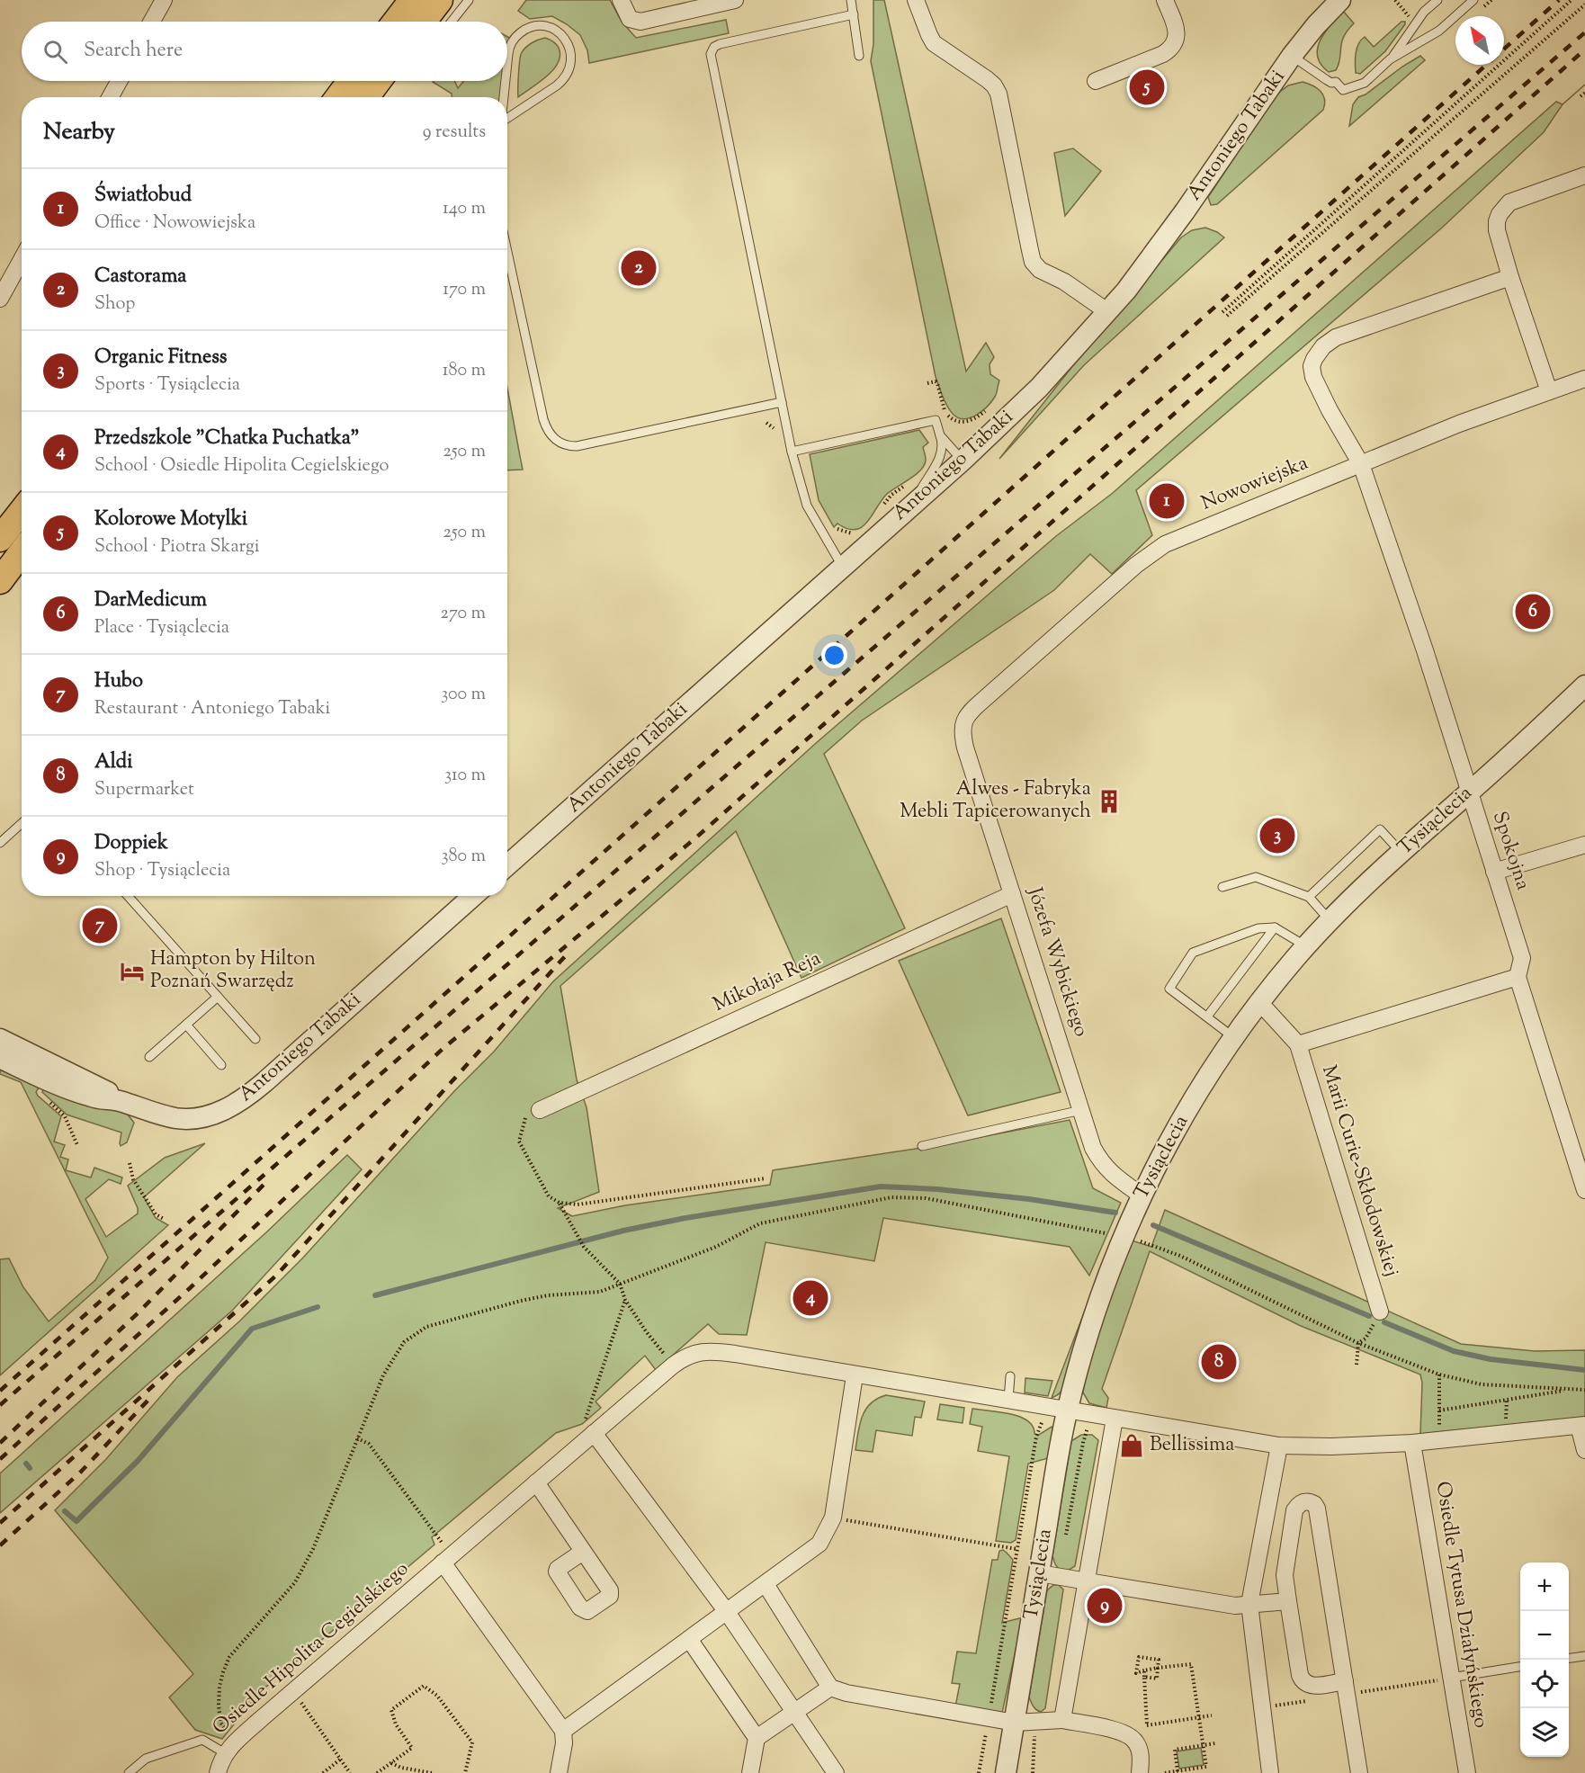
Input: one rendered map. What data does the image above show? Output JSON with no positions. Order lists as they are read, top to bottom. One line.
{"streets":{"street":["Antoniego Tabaki","Nowowiejska","Tysiąclecia","Spokojna","Józefa Wybickiego","Mikołaja Reja","Marii Curie-Skłodowskiej","Osiedle Tytusa Działyńskiego","Osiedle Hipolita Cegielskiego"]},"crossings":[["Nowowiejska","Spokojna"],["Nowowiejska","Józefa Wybickiego"],["Tysiąclecia","Spokojna"],["Tysiąclecia","Józefa Wybickiego"],["Tysiąclecia","Marii Curie-Skłodowskiej"],["Tysiąclecia","Osiedle Hipolita Cegielskiego"],["Spokojna","Marii Curie-Skłodowskiej"],["Józefa Wybickiego","Mikołaja Reja"]],"places":{"building":["Alwes - Fabryka Mebli Tapicerowanych"],"hotel":["Hampton by Hilton Poznań Swarzędz"],"shop":["Bellissima"]},"north":"top left","page":{"search":"Search here","pins":["5","2","1","6","3","7","4","8","9"],"heading":["Nearby","9 results"],"list":[{"mark":"1","name":"Światłobud","note":"Office · Nowowiejska","value":"140 m"},{"mark":"2","name":"Castorama","note":"Shop","value":"170 m"},{"mark":"3","name":"Organic Fitness","note":"Sports · Tysiąclecia","value":"180 m"},{"mark":"4","name":"Przedszkole \"Chatka Puchatka\"","note":"School · Osiedle Hipolita Cegielskiego","value":"250 m"},{"mark":"5","name":"Kolorowe Motylki","note":"School · Piotra Skargi","value":"250 m"},{"mark":"6","name":"DarMedicum","note":"Place · Tysiąclecia","value":"270 m"},{"mark":"7","name":"Hubo","note":"Restaurant · Antoniego Tabaki","value":"300 m"},{"mark":"8","name":"Aldi","note":"Supermarket","value":"310 m"},{"mark":"9","name":"Doppiek","note":"Shop · Tysiąclecia","value":"380 m"}],"map_buttons":["+","−"]}}
